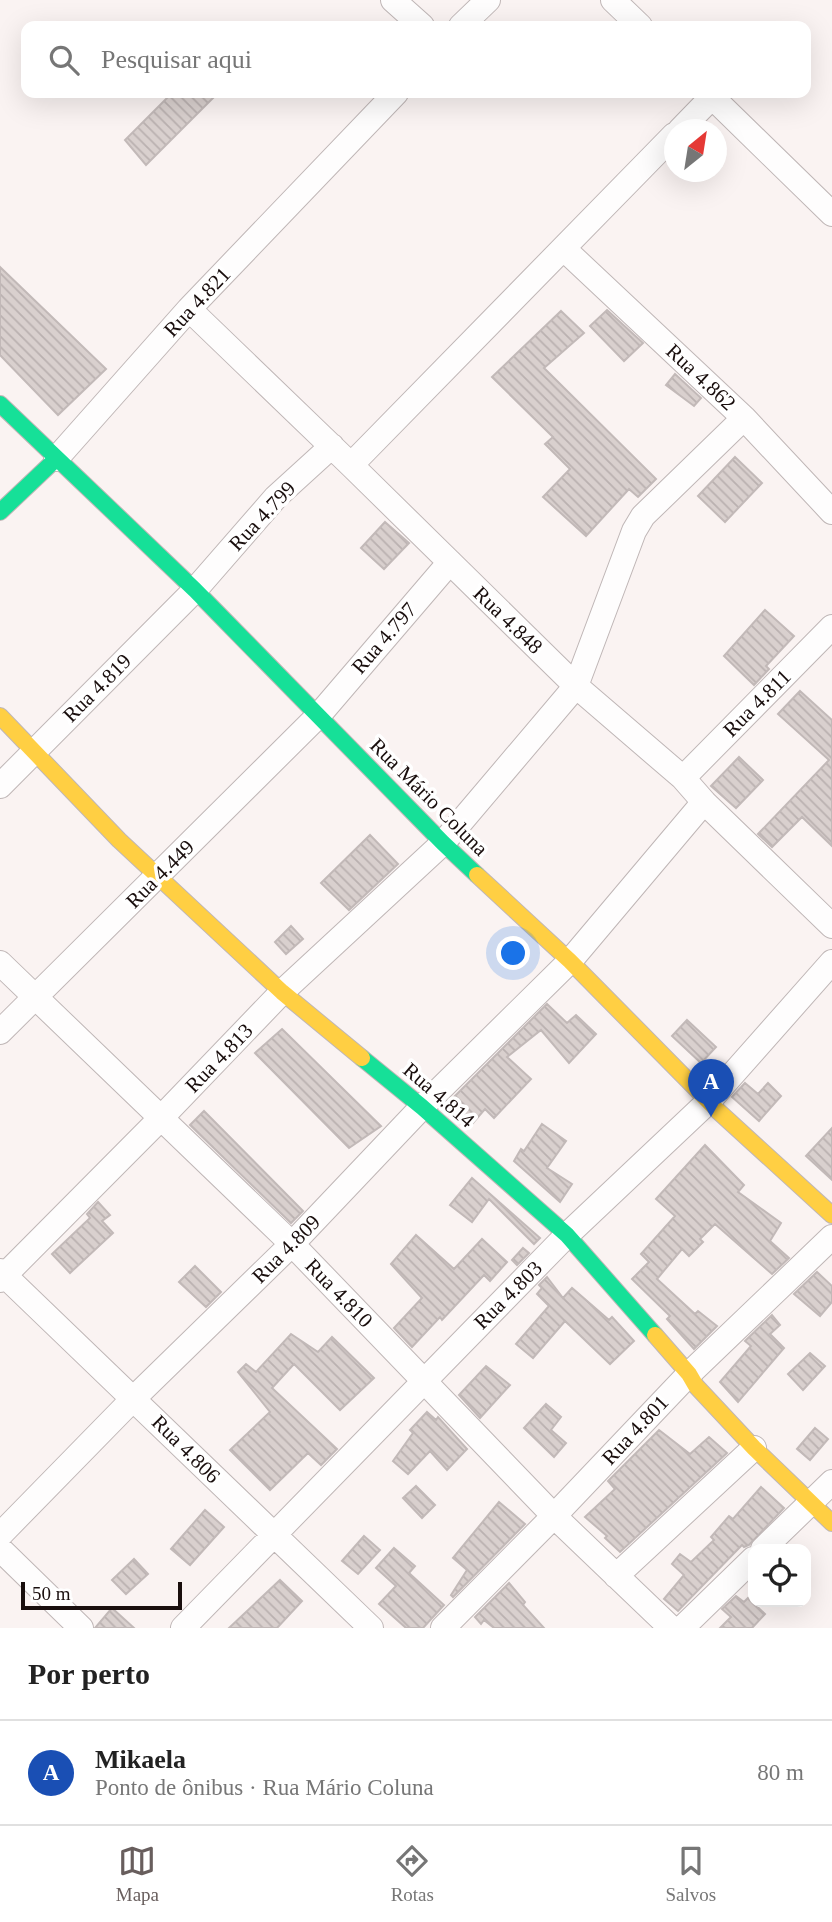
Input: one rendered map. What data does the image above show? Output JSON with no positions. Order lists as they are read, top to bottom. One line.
{"streets":{"street":["Rua 4.821","Rua 4.862","Rua 4.799","Rua 4.848","Rua 4.797","Rua 4.819","Rua 4.811","Rua Mário Coluna","Rua 4.449","Rua 4.813","Rua 4.814","Rua 4.809","Rua 4.810","Rua 4.803","Rua 4.801","Rua 4.806"]},"crossings":[["Rua 4.821","Rua 4.848"],["Rua 4.821","Rua Mário Coluna"],["Rua 4.862","Rua 4.813"],["Rua 4.799","Rua 4.848"],["Rua 4.799","Rua 4.819"],["Rua 4.799","Rua Mário Coluna"],["Rua 4.848","Rua 4.797"],["Rua 4.848","Rua 4.811"],["Rua 4.848","Rua 4.813"],["Rua 4.848","Rua 4.809"],["Rua 4.797","Rua Mário Coluna"],["Rua 4.797","Rua 4.449"],["Rua 4.819","Rua Mário Coluna"],["Rua 4.819","Rua 4.814"],["Rua Mário Coluna","Rua 4.449"],["Rua Mário Coluna","Rua 4.813"],["Rua Mário Coluna","Rua 4.809"],["Rua Mário Coluna","Rua 4.803"],["Rua 4.449","Rua 4.814"],["Rua 4.449","Rua 4.810"],["Rua 4.813","Rua 4.814"],["Rua 4.813","Rua 4.810"],["Rua 4.813","Rua 4.806"],["Rua 4.814","Rua 4.809"],["Rua 4.814","Rua 4.803"],["Rua 4.814","Rua 4.801"],["Rua 4.809","Rua 4.810"],["Rua 4.809","Rua 4.806"],["Rua 4.810","Rua 4.803"],["Rua 4.810","Rua 4.801"],["Rua 4.803","Rua 4.806"]],"scale_bar":"50 m","north":"top right","page":{"search":"Pesquisar aqui","pins":"A","scale":"50 m","heading":"Por perto","list":[{"mark":"A","name":"Mikaela","note":"Ponto de ônibus · Rua Mário Coluna","value":"80 m"}],"nav":["Mapa","Rotas","Salvos"]}}
